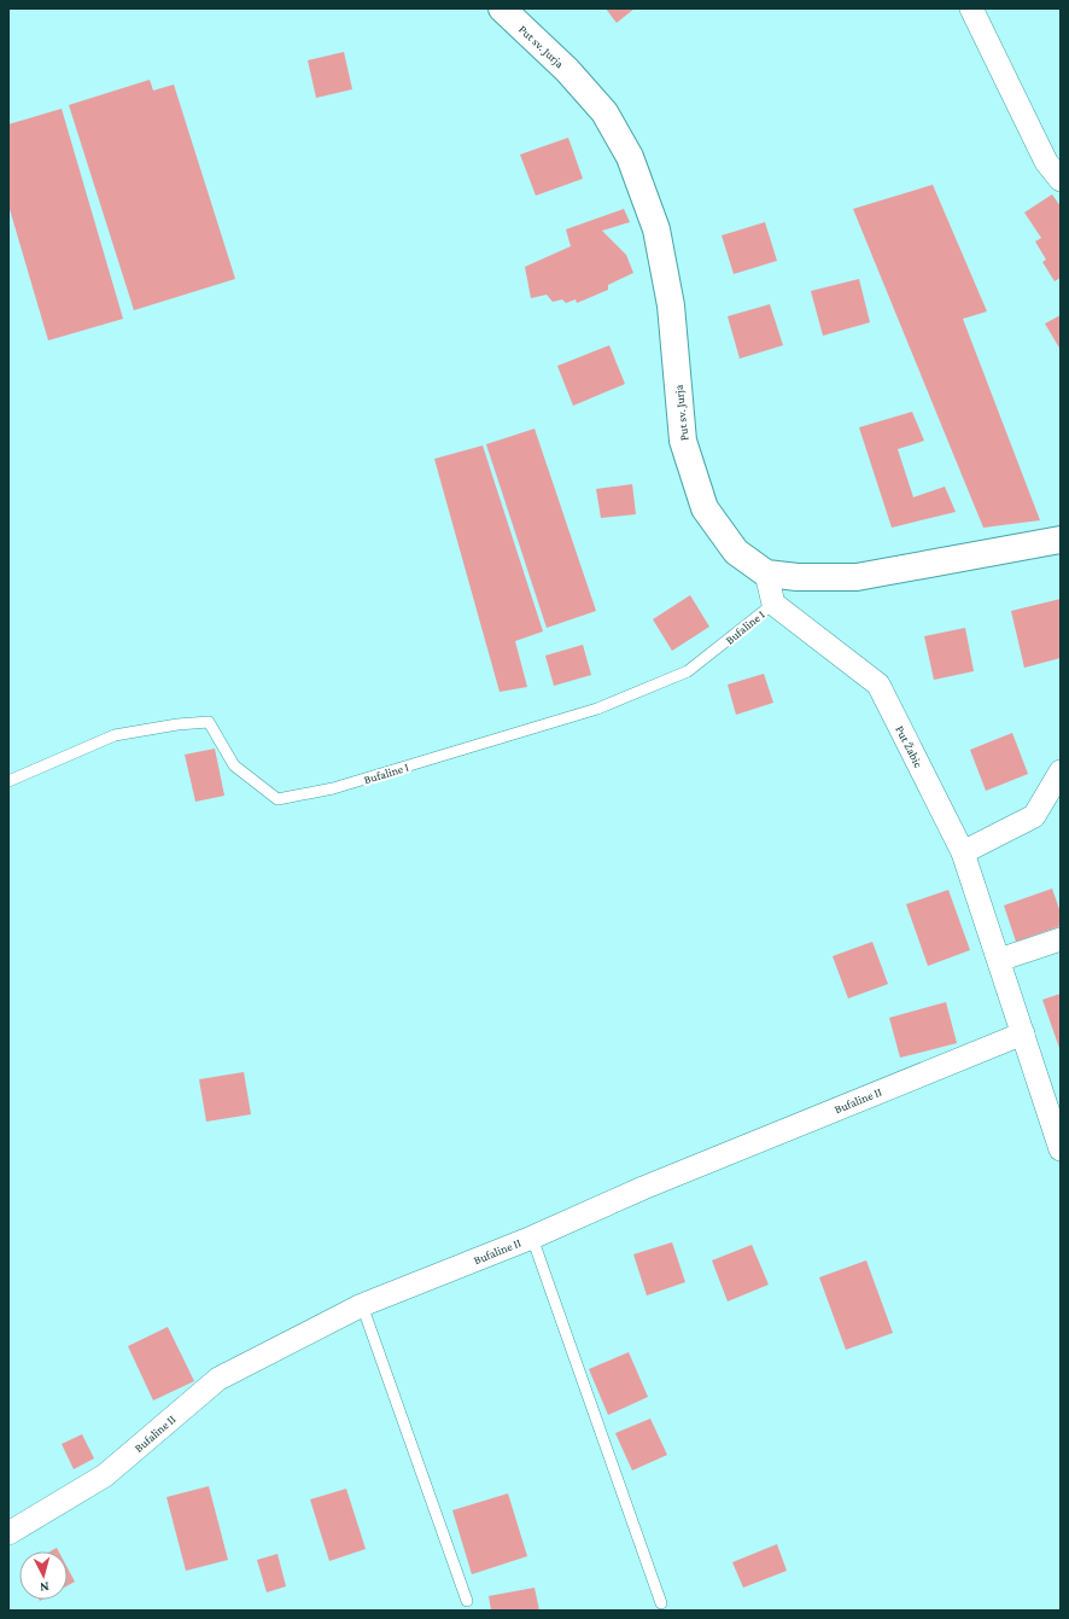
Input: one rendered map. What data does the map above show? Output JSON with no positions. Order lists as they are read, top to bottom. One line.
{"streets":{"street":["Put sv. Jurja","Put Žabic","Bufaline II"],"lane":["Bufaline I"]},"crossings":[["Bufaline I","Put Žabic"],["Put Žabic","Bufaline II"]],"north":"bottom"}
